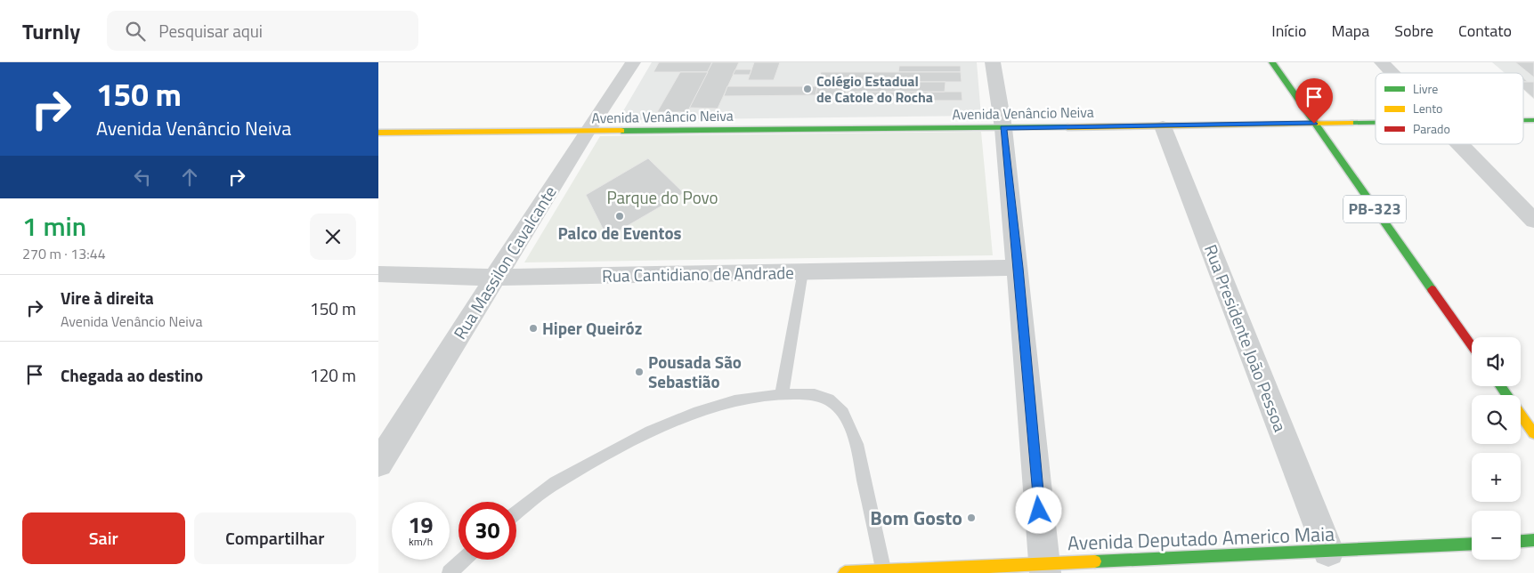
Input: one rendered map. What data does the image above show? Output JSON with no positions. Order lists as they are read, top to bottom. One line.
{"streets":{"street":["Avenida Venâncio Neiva","PB-323","Rua Massilon Cavalcante","Rua Cantidiano de Andrade","Rua Presidente João Pessoa","Avenida Deputado Americo Maia"]},"crossings":[["Avenida Venâncio Neiva","PB-323"],["Avenida Venâncio Neiva","Rua Massilon Cavalcante"],["Avenida Venâncio Neiva","Rua Presidente João Pessoa"],["Rua Massilon Cavalcante","Rua Cantidiano de Andrade"],["Rua Presidente João Pessoa","Avenida Deputado Americo Maia"]],"parks":["Parque do Povo"],"places":["Colégio Estadual de Catole do Rocha","Palco de Eventos","Hiper Queiróz","Pousada São Sebastião","Bom Gosto"],"legend":["Livre","Lento","Parado"],"page":{"header":"Turnly","search":"Pesquisar aqui","nav":["Início","Mapa","Sobre","Contato"],"turn":["150 m","Avenida Venâncio Neiva"],"heading":["1 min","270 m · 13:44"],"list":[{"name":"Vire à direita","note":"Avenida Venâncio Neiva","value":"150 m"},{"name":"Chegada ao destino","value":"120 m"}],"map_buttons":["+","−"],"speed":"19 km/h","limit":"30","buttons":["Sair","Compartilhar"]}}
